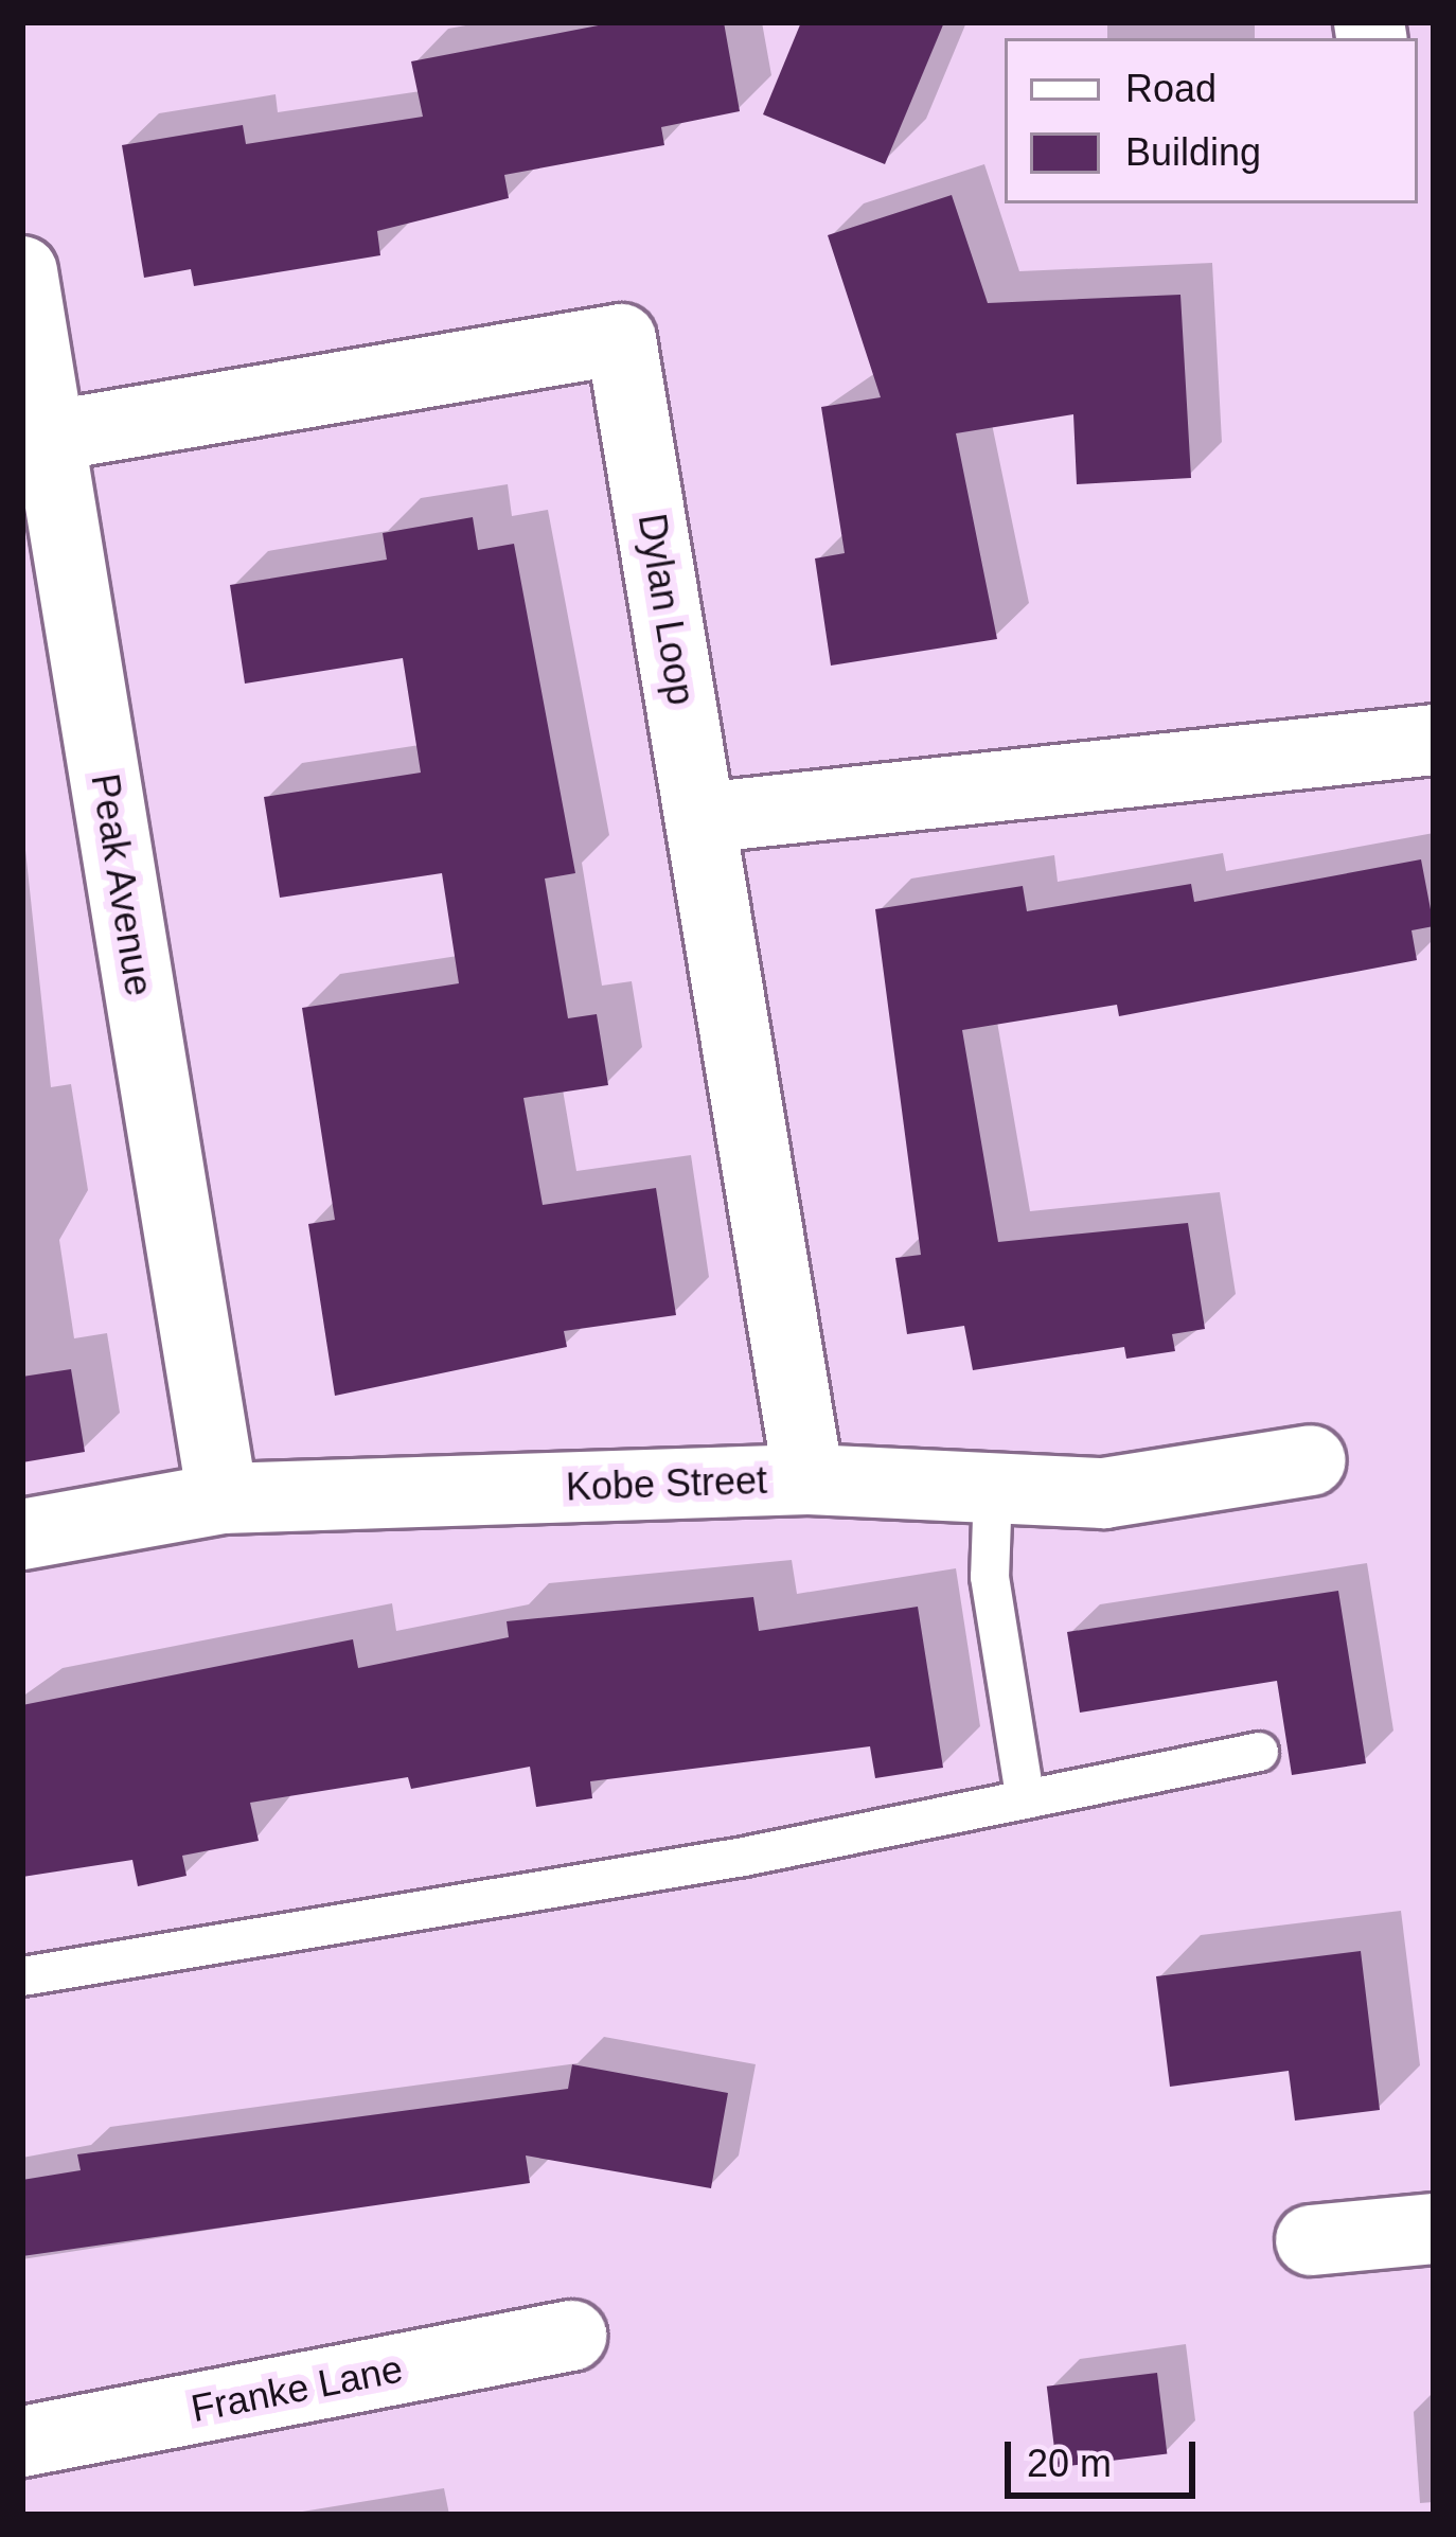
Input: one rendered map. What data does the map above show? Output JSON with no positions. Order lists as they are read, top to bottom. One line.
{"streets":{"street":["Dylan Loop","Peak Avenue","Kobe Street","Franke Lane"]},"crossings":[["Dylan Loop","Peak Avenue"],["Dylan Loop","Kobe Street"],["Peak Avenue","Kobe Street"]],"legend":["Road","Building"],"scale_bar":"20 m"}
